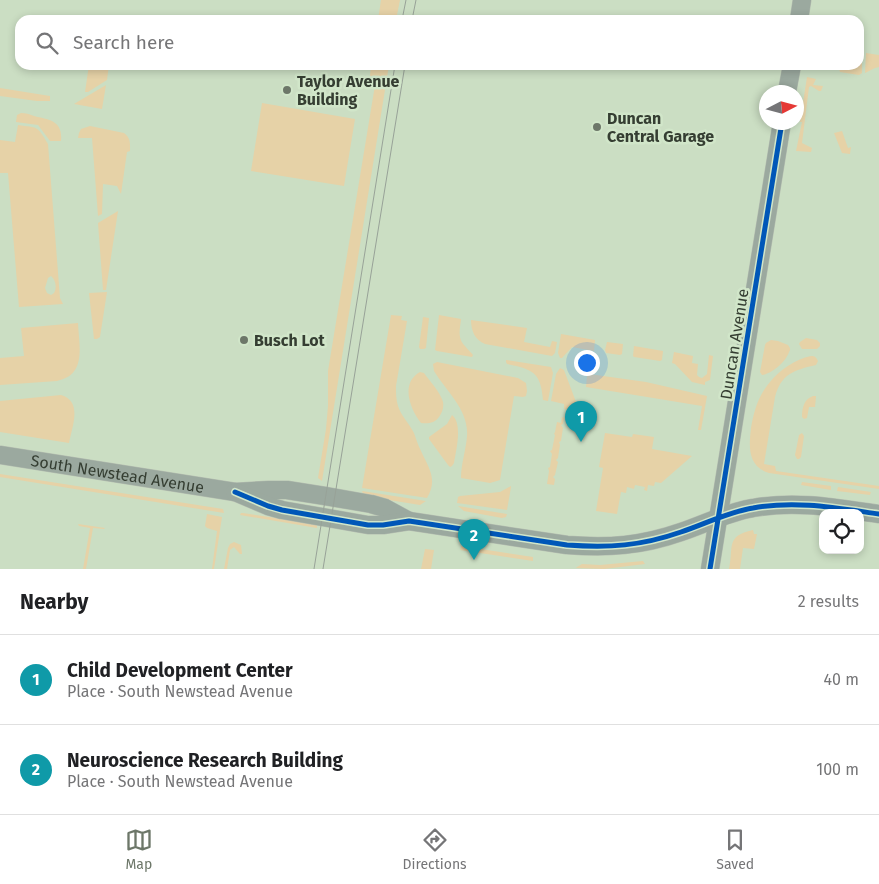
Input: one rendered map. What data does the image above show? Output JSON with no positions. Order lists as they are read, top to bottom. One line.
{"streets":{"street":["Duncan Avenue","South Newstead Avenue"]},"crossings":[["Duncan Avenue","South Newstead Avenue"]],"places":["Taylor Avenue Building","Duncan Central Garage","Busch Lot"],"north":"right","page":{"search":"Search here","pins":["1","2"],"heading":["Nearby","2 results"],"list":[{"mark":"1","name":"Child Development Center","note":"Place · South Newstead Avenue","value":"40 m"},{"mark":"2","name":"Neuroscience Research Building","note":"Place · South Newstead Avenue","value":"100 m"}],"nav":["Map","Directions","Saved"]}}
